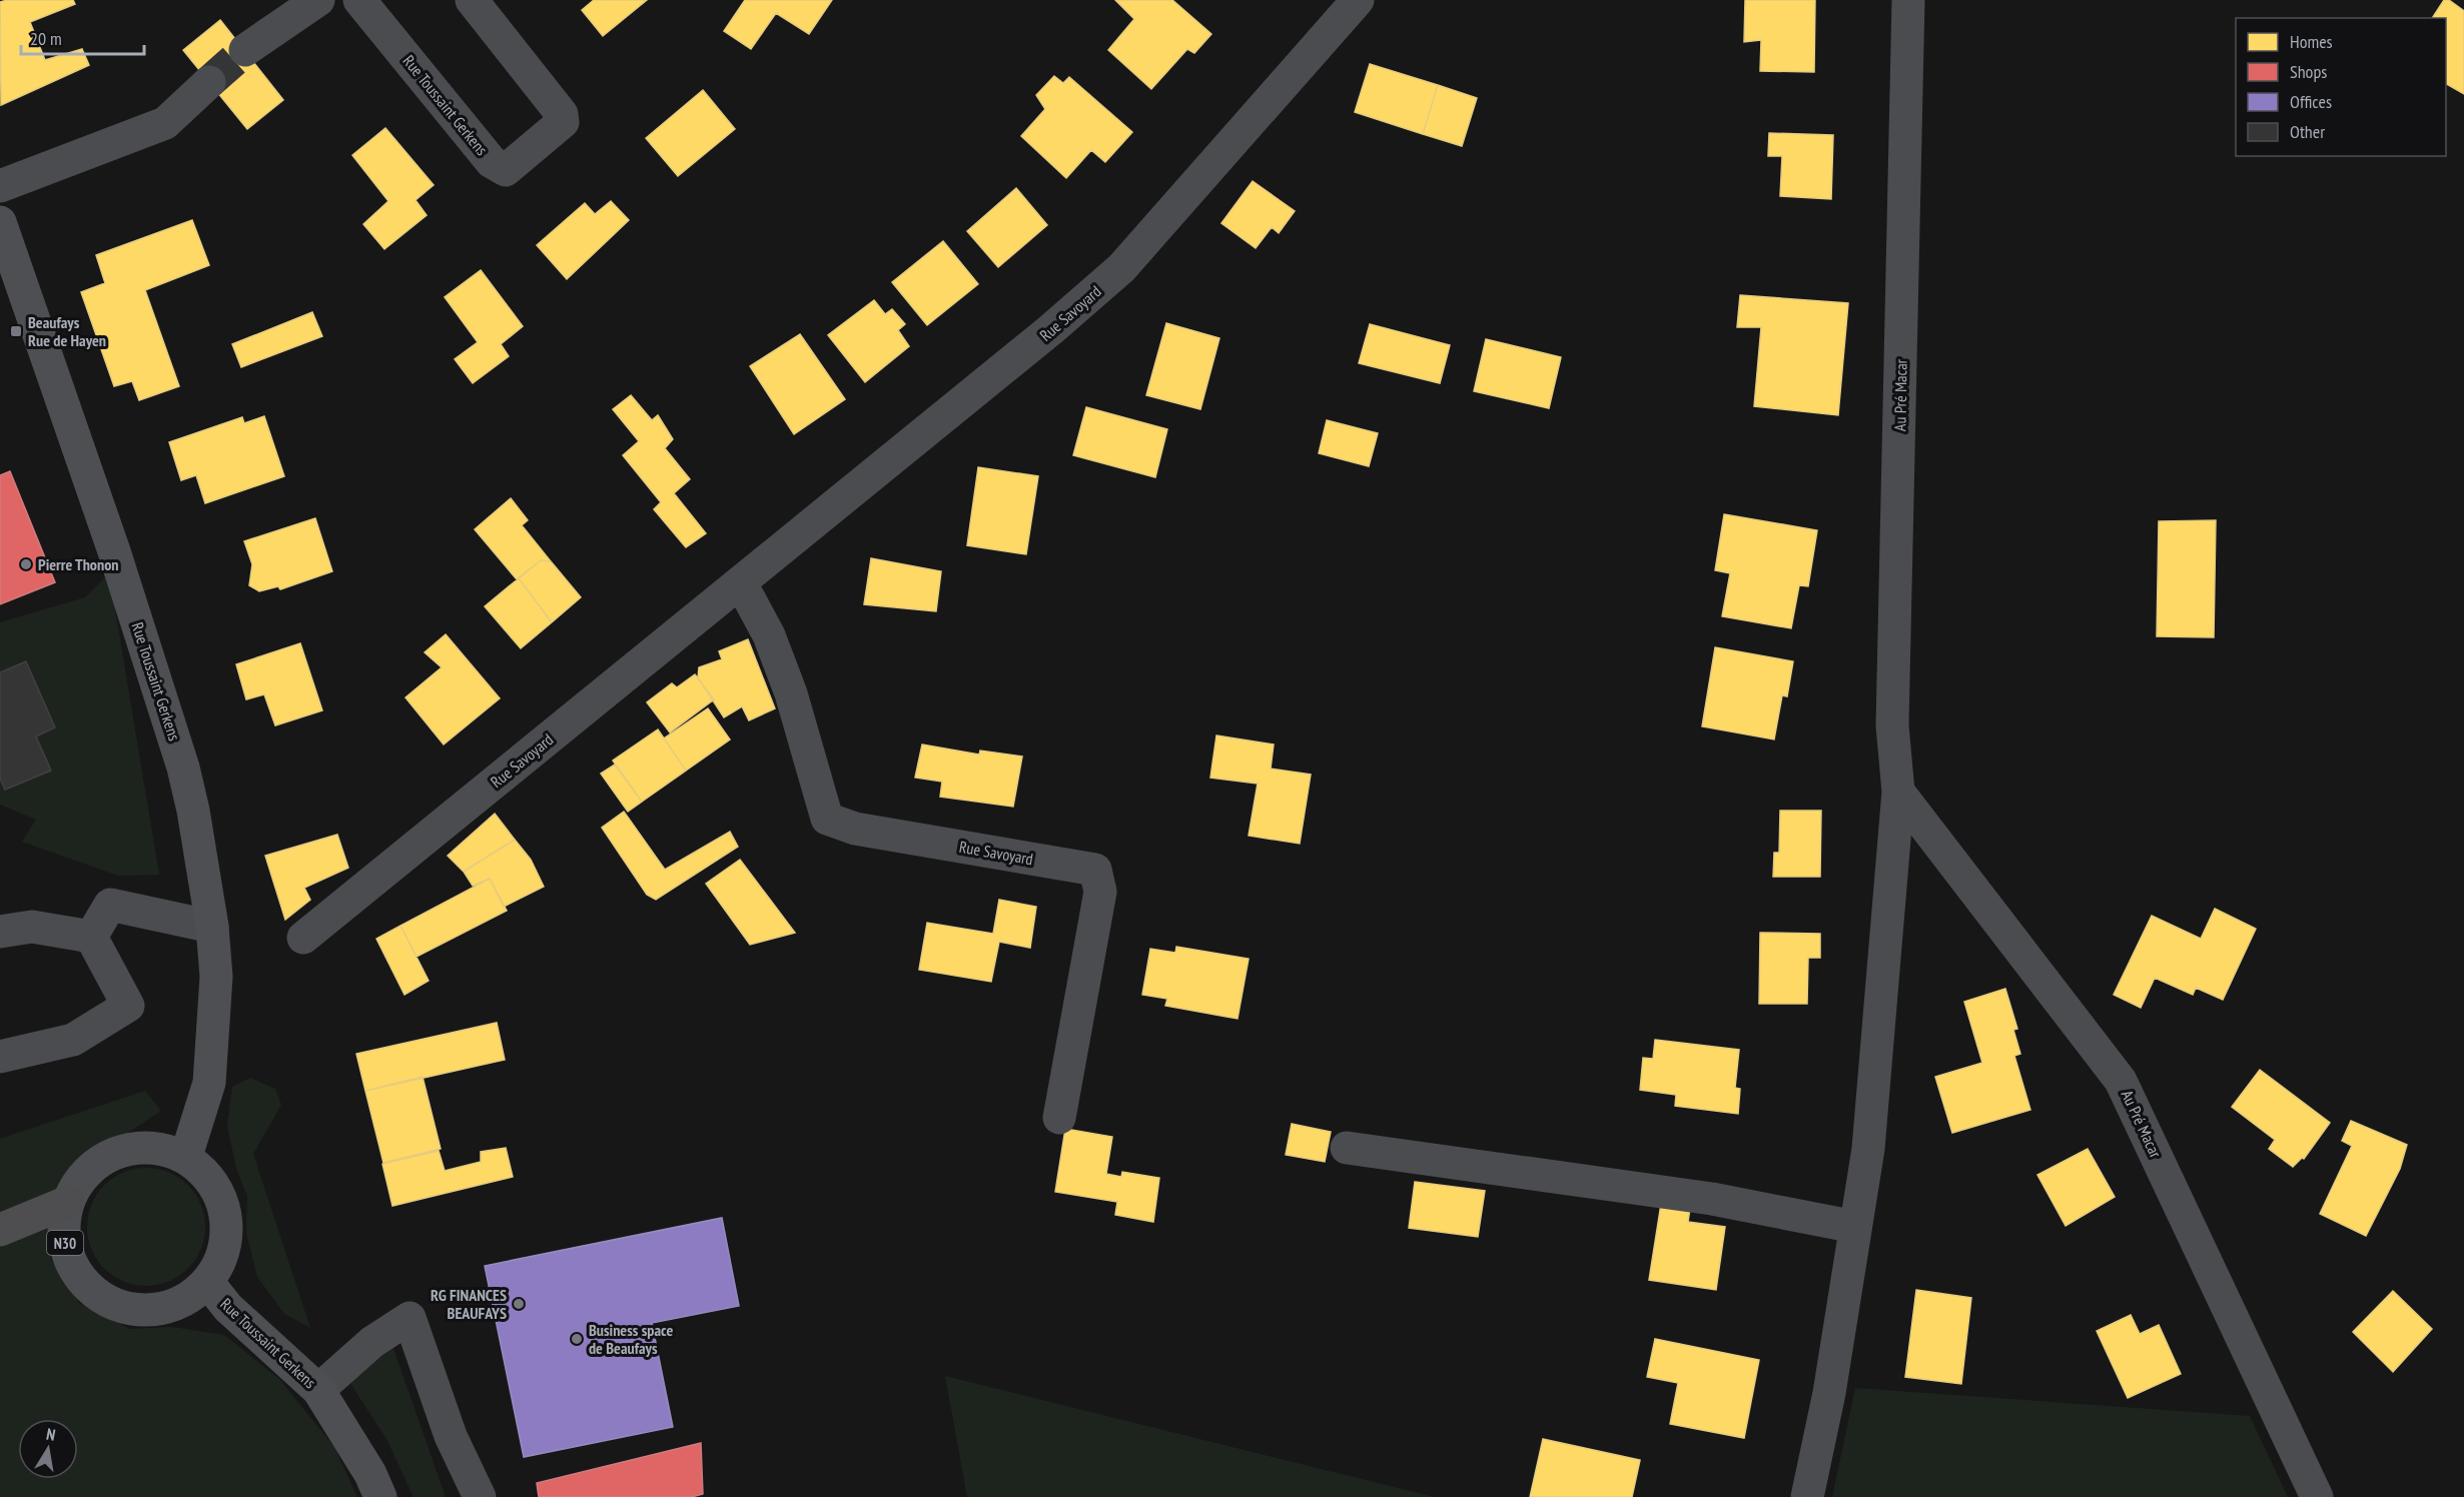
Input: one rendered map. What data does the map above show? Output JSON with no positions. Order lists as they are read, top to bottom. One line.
{"streets":{"main road":["Rue Toussaint Gerkens","N30"],"street":["Rue Savoyard","Au Pré Macar"]},"crossings":[["Rue Toussaint Gerkens","N30"]],"places":{"transit":["Beaufays Rue de Hayen"],"other":["Pierre Thonon","RG FINANCES BEAUFAYS","Business space de Beaufays"]},"legend":["Homes","Shops","Offices","Other"],"scale_bar":"20 m","north":"top"}
